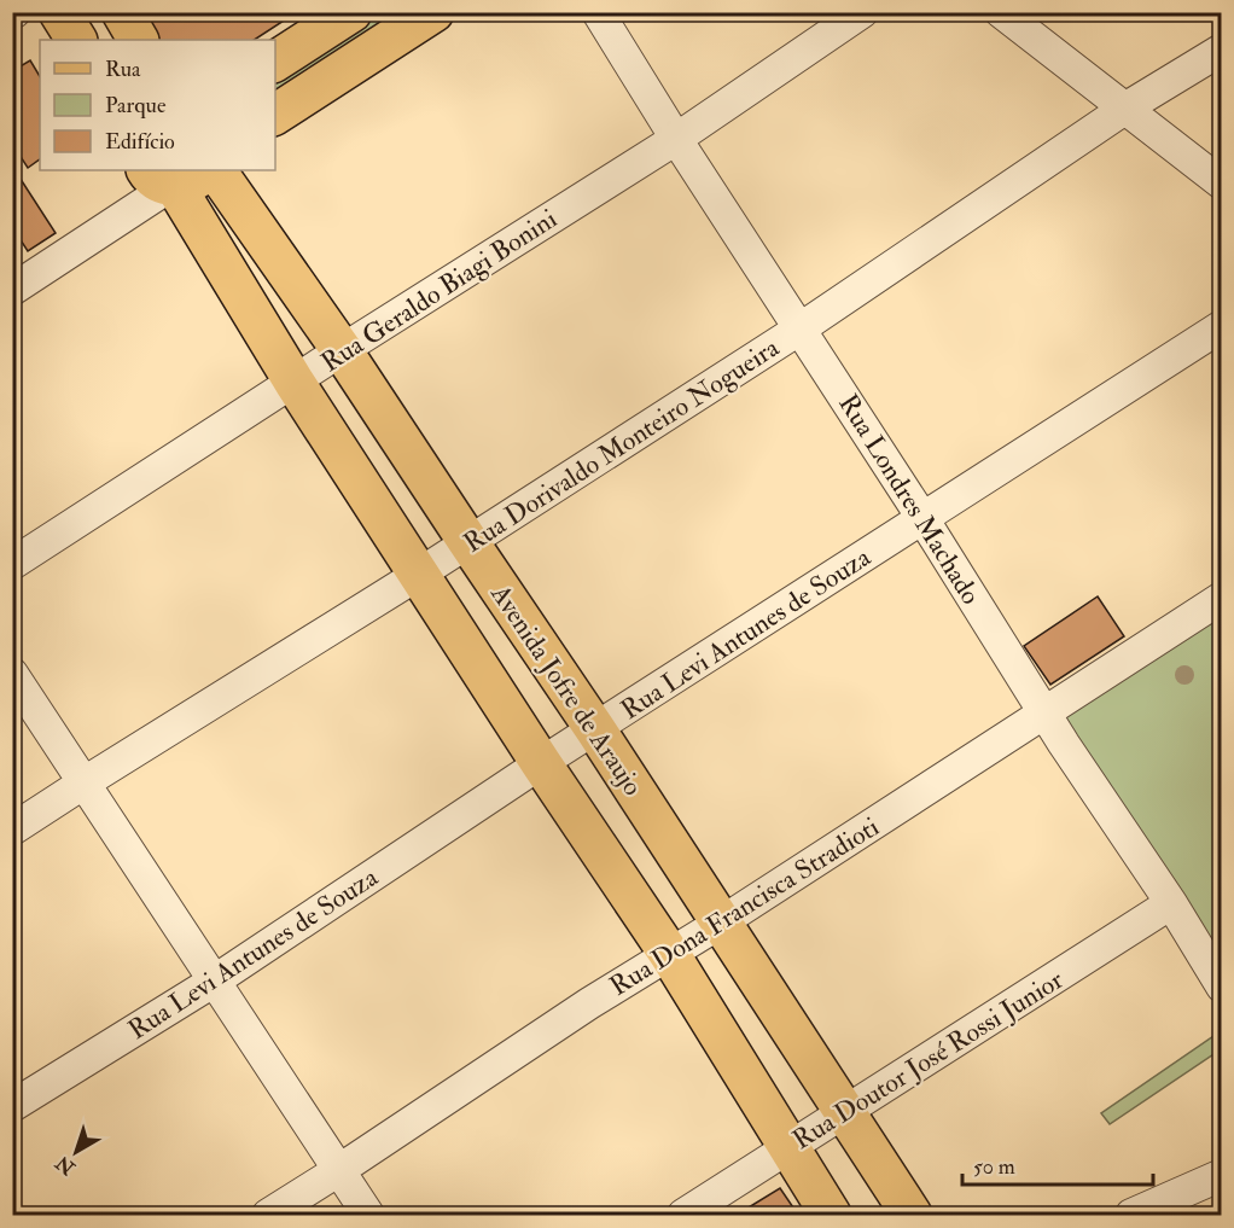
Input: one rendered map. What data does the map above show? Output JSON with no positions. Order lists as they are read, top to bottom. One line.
{"streets":{"main road":["Avenida Jofre de Araujo"],"street":["Rua Geraldo Biagi Bonini","Rua Dorivaldo Monteiro Nogueira","Rua Londres Machado","Rua Levi Antunes de Souza","Rua Dona Francisca Stradioti","Rua Doutor José Rossi Junior"]},"crossings":[["Rua Geraldo Biagi Bonini","Rua Londres Machado"],["Rua Geraldo Biagi Bonini","Avenida Jofre de Araujo"],["Rua Dorivaldo Monteiro Nogueira","Rua Londres Machado"],["Rua Dorivaldo Monteiro Nogueira","Avenida Jofre de Araujo"],["Rua Londres Machado","Rua Levi Antunes de Souza"],["Rua Londres Machado","Rua Dona Francisca Stradioti"],["Rua Londres Machado","Rua Doutor José Rossi Junior"],["Rua Levi Antunes de Souza","Avenida Jofre de Araujo"],["Avenida Jofre de Araujo","Rua Dona Francisca Stradioti"],["Avenida Jofre de Araujo","Rua Doutor José Rossi Junior"]],"legend":["Rua","Parque","Edifício"],"scale_bar":"50 m","north":"bottom left"}
